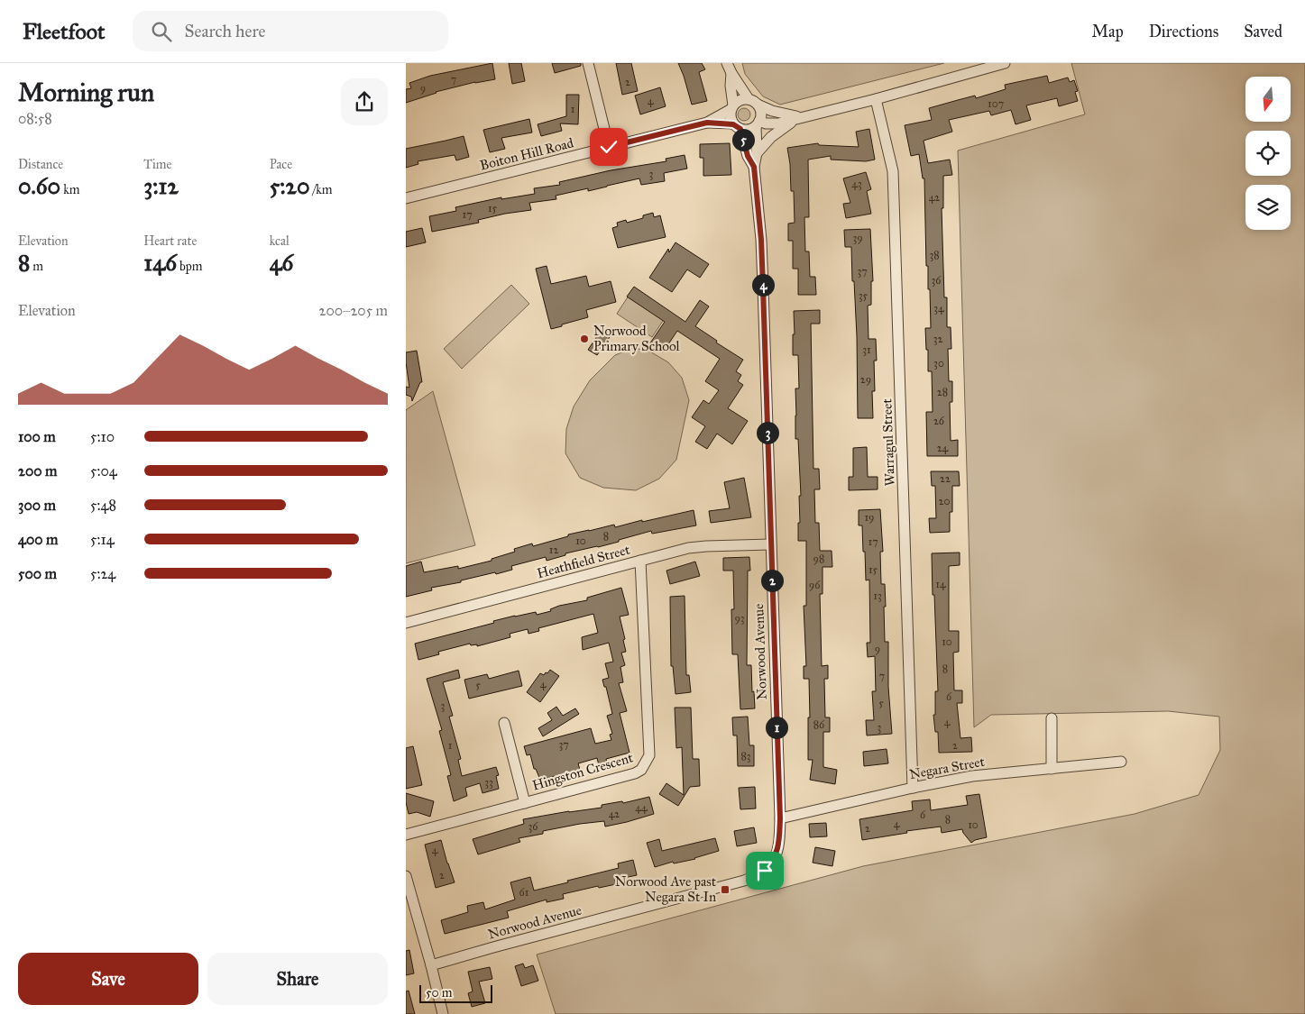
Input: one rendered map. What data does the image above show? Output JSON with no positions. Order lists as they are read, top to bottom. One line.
{"streets":{"street":["Boiton Hill Road","Warragul Street","Heathfield Street","Norwood Avenue","Negara Street","Hingston Crescent"]},"crossings":[["Boiton Hill Road","Norwood Avenue"],["Warragul Street","Negara Street"],["Heathfield Street","Norwood Avenue"],["Heathfield Street","Hingston Crescent"],["Norwood Avenue","Negara Street"]],"places":{"other":["Norwood Primary School"],"transit":["Norwood Ave past Negara St In"]},"house_numbers":["7","2","9","4","107","1","3","43","42","15","17","39","38","37","36","35","34","32","31","30","29","28","26","24","22","20","19","8","10","17","12","98","15","14","96","13","93","10","9","8","7","4","5","6","5","3","4","86","3","37","1","2","83","33","44","42","6","8","4","10","36","2","4","2","61"],"scale_bar":"50 m","north":"bottom","page":{"header":"Fleetfoot","search":"Search here","nav":["Map","Directions","Saved"],"heading":["Morning run","08:58"],"pins":["5","4","3","2","1"],"stats":[["Distance","0.60 km"],["Time","3:12"],["Pace","5:20 /km"],["Elevation","8 m"],["Heart rate","146 bpm"],["kcal","46"]],"chart":["Elevation","200–205 m"],"list":[{"name":"100 m","note":"5:10"},{"name":"200 m","note":"5:04"},{"name":"300 m","note":"5:48"},{"name":"400 m","note":"5:14"},{"name":"500 m","note":"5:24"}],"buttons":["Save","Share"],"scale":"50 m"}}
